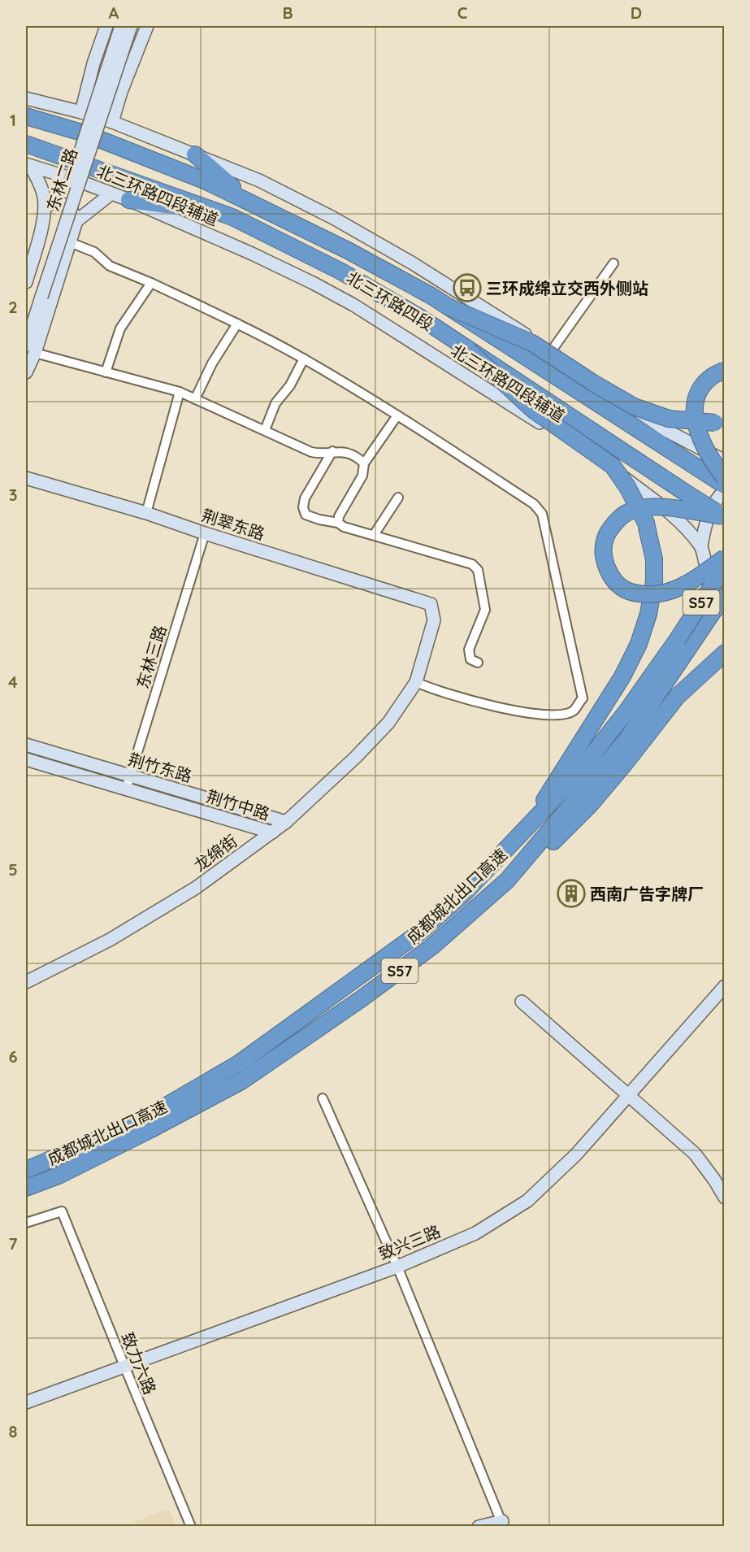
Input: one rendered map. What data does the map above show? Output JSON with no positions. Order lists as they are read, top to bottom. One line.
{"streets":{"highway":["北三环路四段","S57","成都城北出口高速"],"main road":["东林二路","北三环路四段辅道","荆翠东路","荆竹东路","荆竹中路","龙绵街","致兴三路"],"street":["东林三路","致力六路"]},"crossings":[["北三环路四段辅道","成都城北出口高速"],["荆翠东路","东林三路"],["荆翠东路","龙绵街"],["东林三路","荆竹东路"],["东林三路","荆竹中路"],["荆竹东路","龙绵街"],["荆竹中路","龙绵街"],["致兴三路","致力六路"]],"places":{"bus stop":["三环成绵立交西外侧站"],"building":["西南广告字牌厂"]},"grid":{"columns":["A","B","C","D"],"rows":["1","2","3","4","5","6","7","8"]}}
